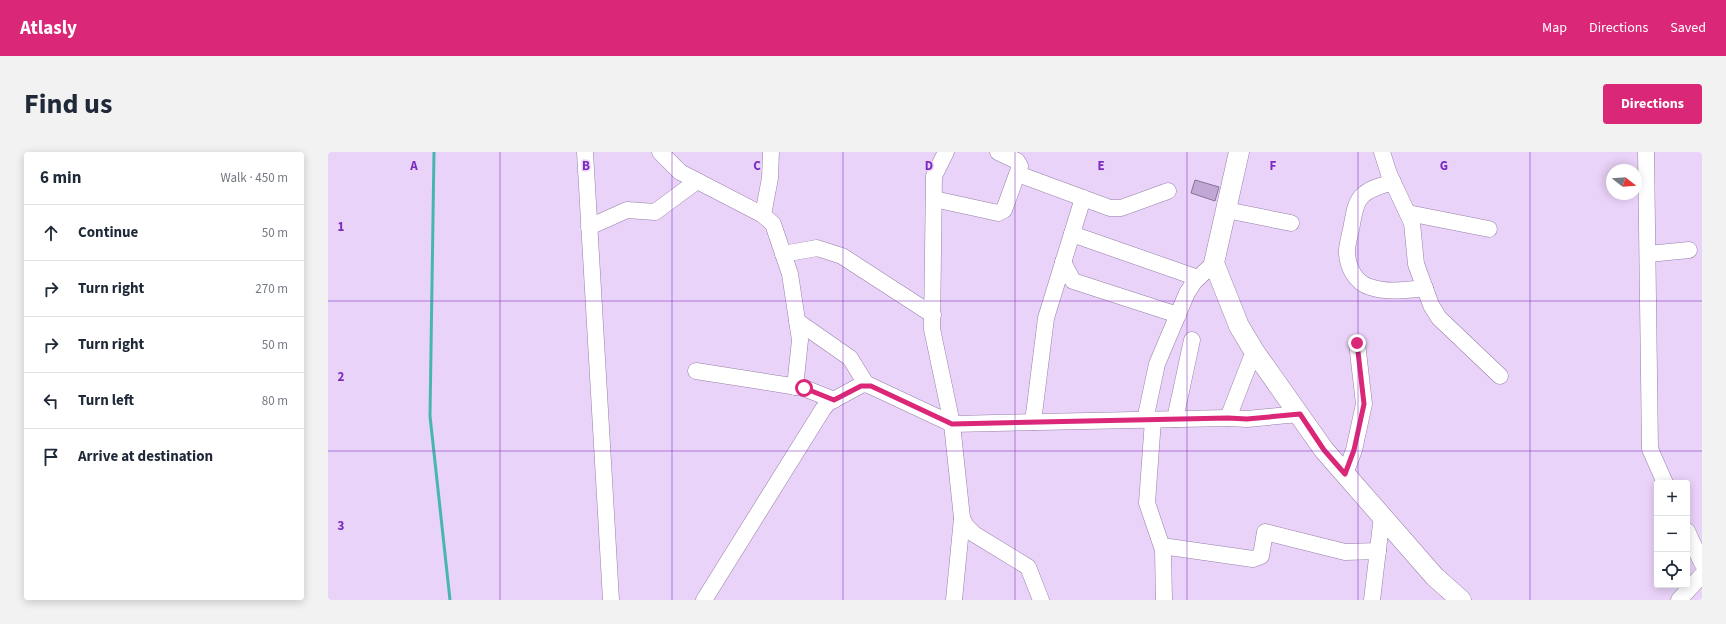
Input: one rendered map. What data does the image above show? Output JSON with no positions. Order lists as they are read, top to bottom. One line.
{"north":"right","page":{"header":"Atlasly","nav":["Map","Directions","Saved"],"title":"Find us","buttons":"Directions","heading":["6 min","Walk · 450 m"],"list":[["Continue","50 m"],["Turn right","270 m"],["Turn right","50 m"],["Turn left","80 m"],"Arrive at destination"],"map_buttons":["+","−"]},"grid":{"columns":["A","B","C","D","E","F","G"],"rows":["1","2","3"]}}
